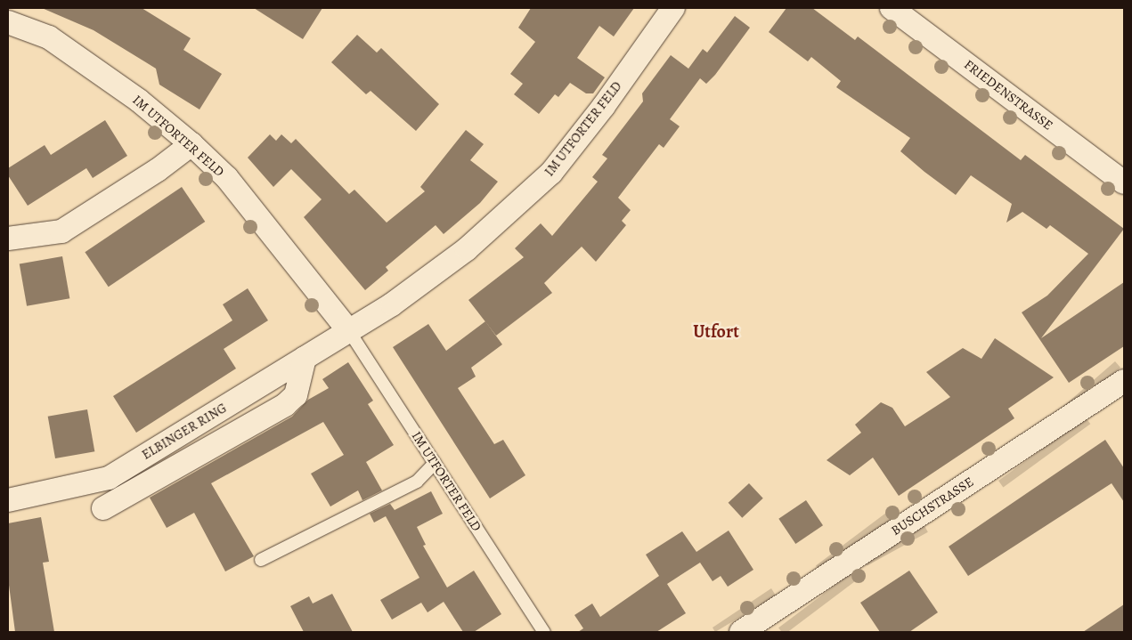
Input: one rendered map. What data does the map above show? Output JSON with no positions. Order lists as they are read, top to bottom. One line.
{"streets":{"street":["FRIEDENSTRASSE","IM UTFORTER FELD","ELBINGER RING","BUSCHSTRASSE"]},"crossings":[["IM UTFORTER FELD","ELBINGER RING"]],"districts":["Utfort"]}
